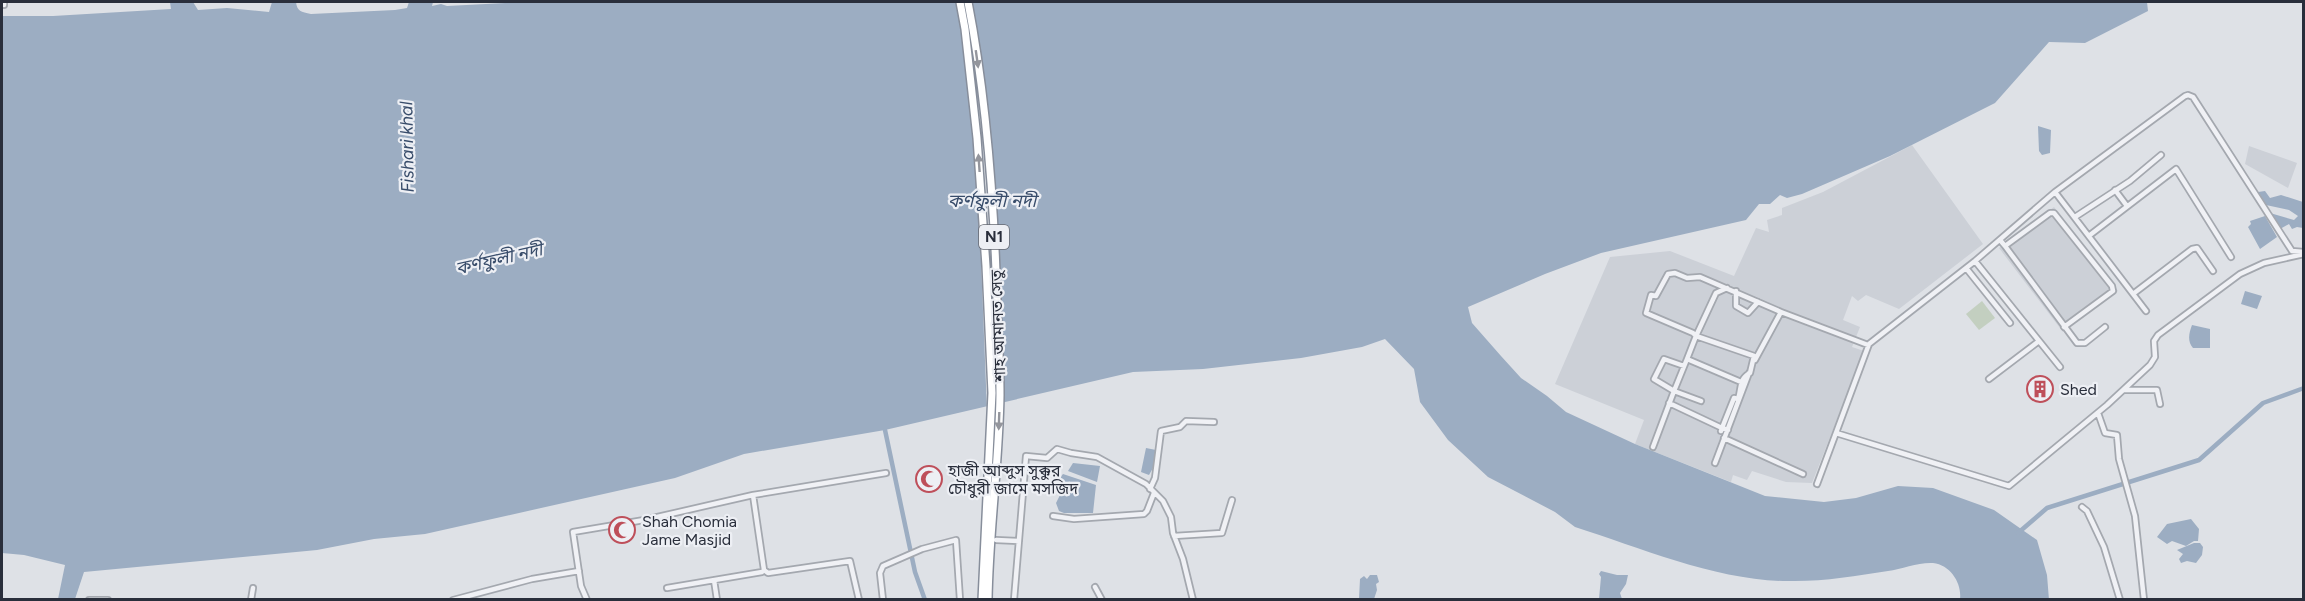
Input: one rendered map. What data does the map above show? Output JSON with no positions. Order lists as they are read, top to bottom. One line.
{"streets":{"highway":["N1","শাহ আমানত সেতু"]},"water":["Fishari khal","কর্ণফুলী নদী"],"places":{"building":["Shed"],"mosque":["হাজী আব্দুস সুক্কুর চৌধুরী জামে মসজিদ","Shah Chomia Jame Masjid"]}}
